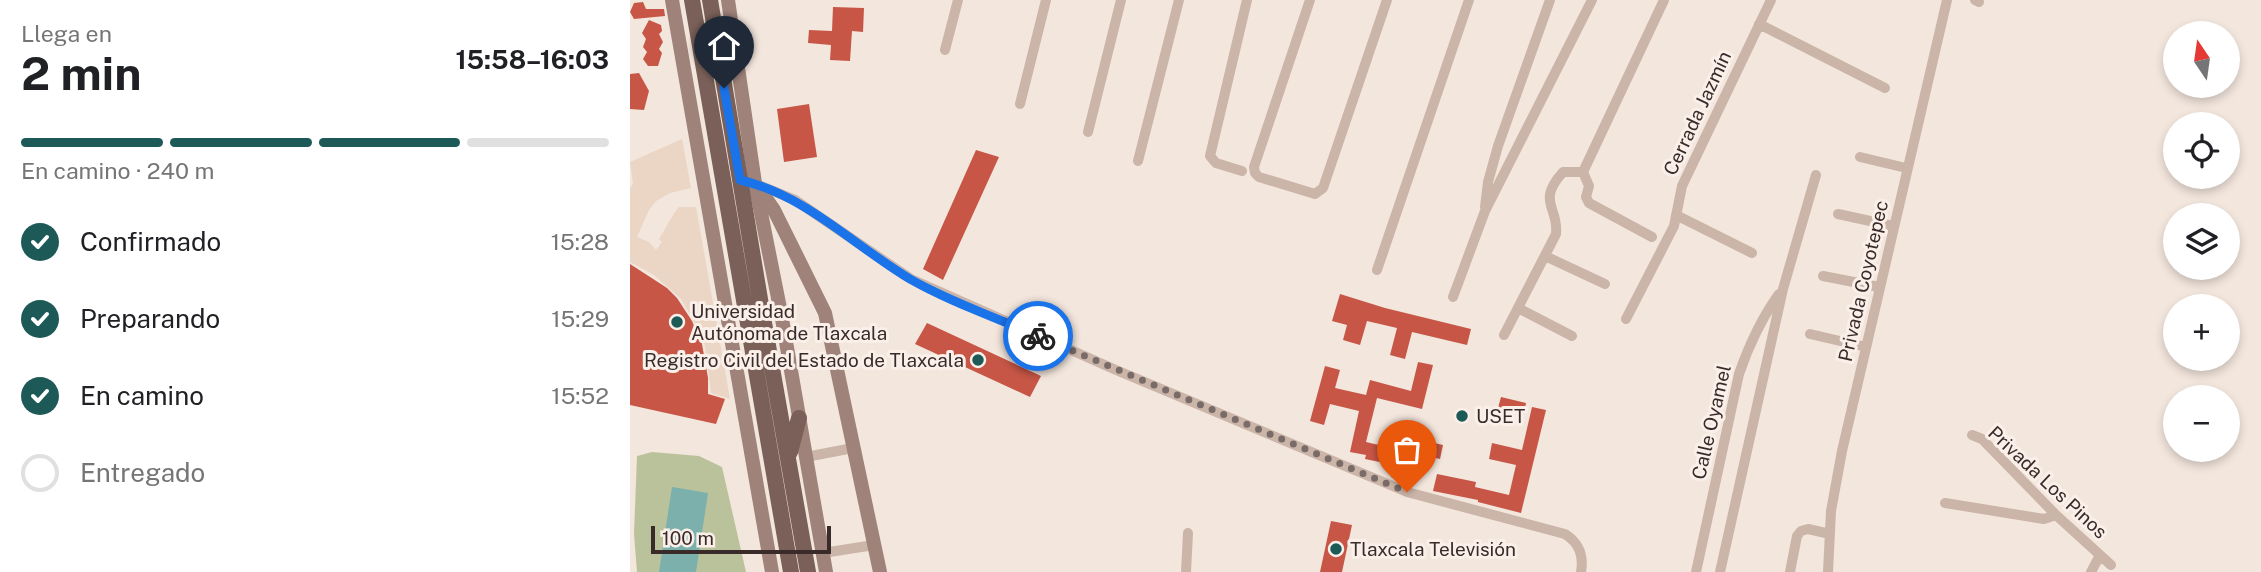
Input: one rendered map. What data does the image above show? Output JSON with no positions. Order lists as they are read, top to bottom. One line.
{"streets":{"street":["Cerrada Jazmín","Privada Coyotepec","Calle Oyamel","Privada Los Pinos"]},"places":["Universidad Autónoma de Tlaxcala","Registro Civil del Estado de Tlaxcala","USET","Tlaxcala Televisión"],"scale_bar":"100 m","north":"top","page":{"heading":["2 min","Llega en","15:58–16:03"],"map_buttons":["+","−"],"bar":"En camino · 240 m","list":[["Confirmado","15:28"],["Preparando","15:29"],["En camino","15:52"],"Entregado"],"scale":"100 m"}}
